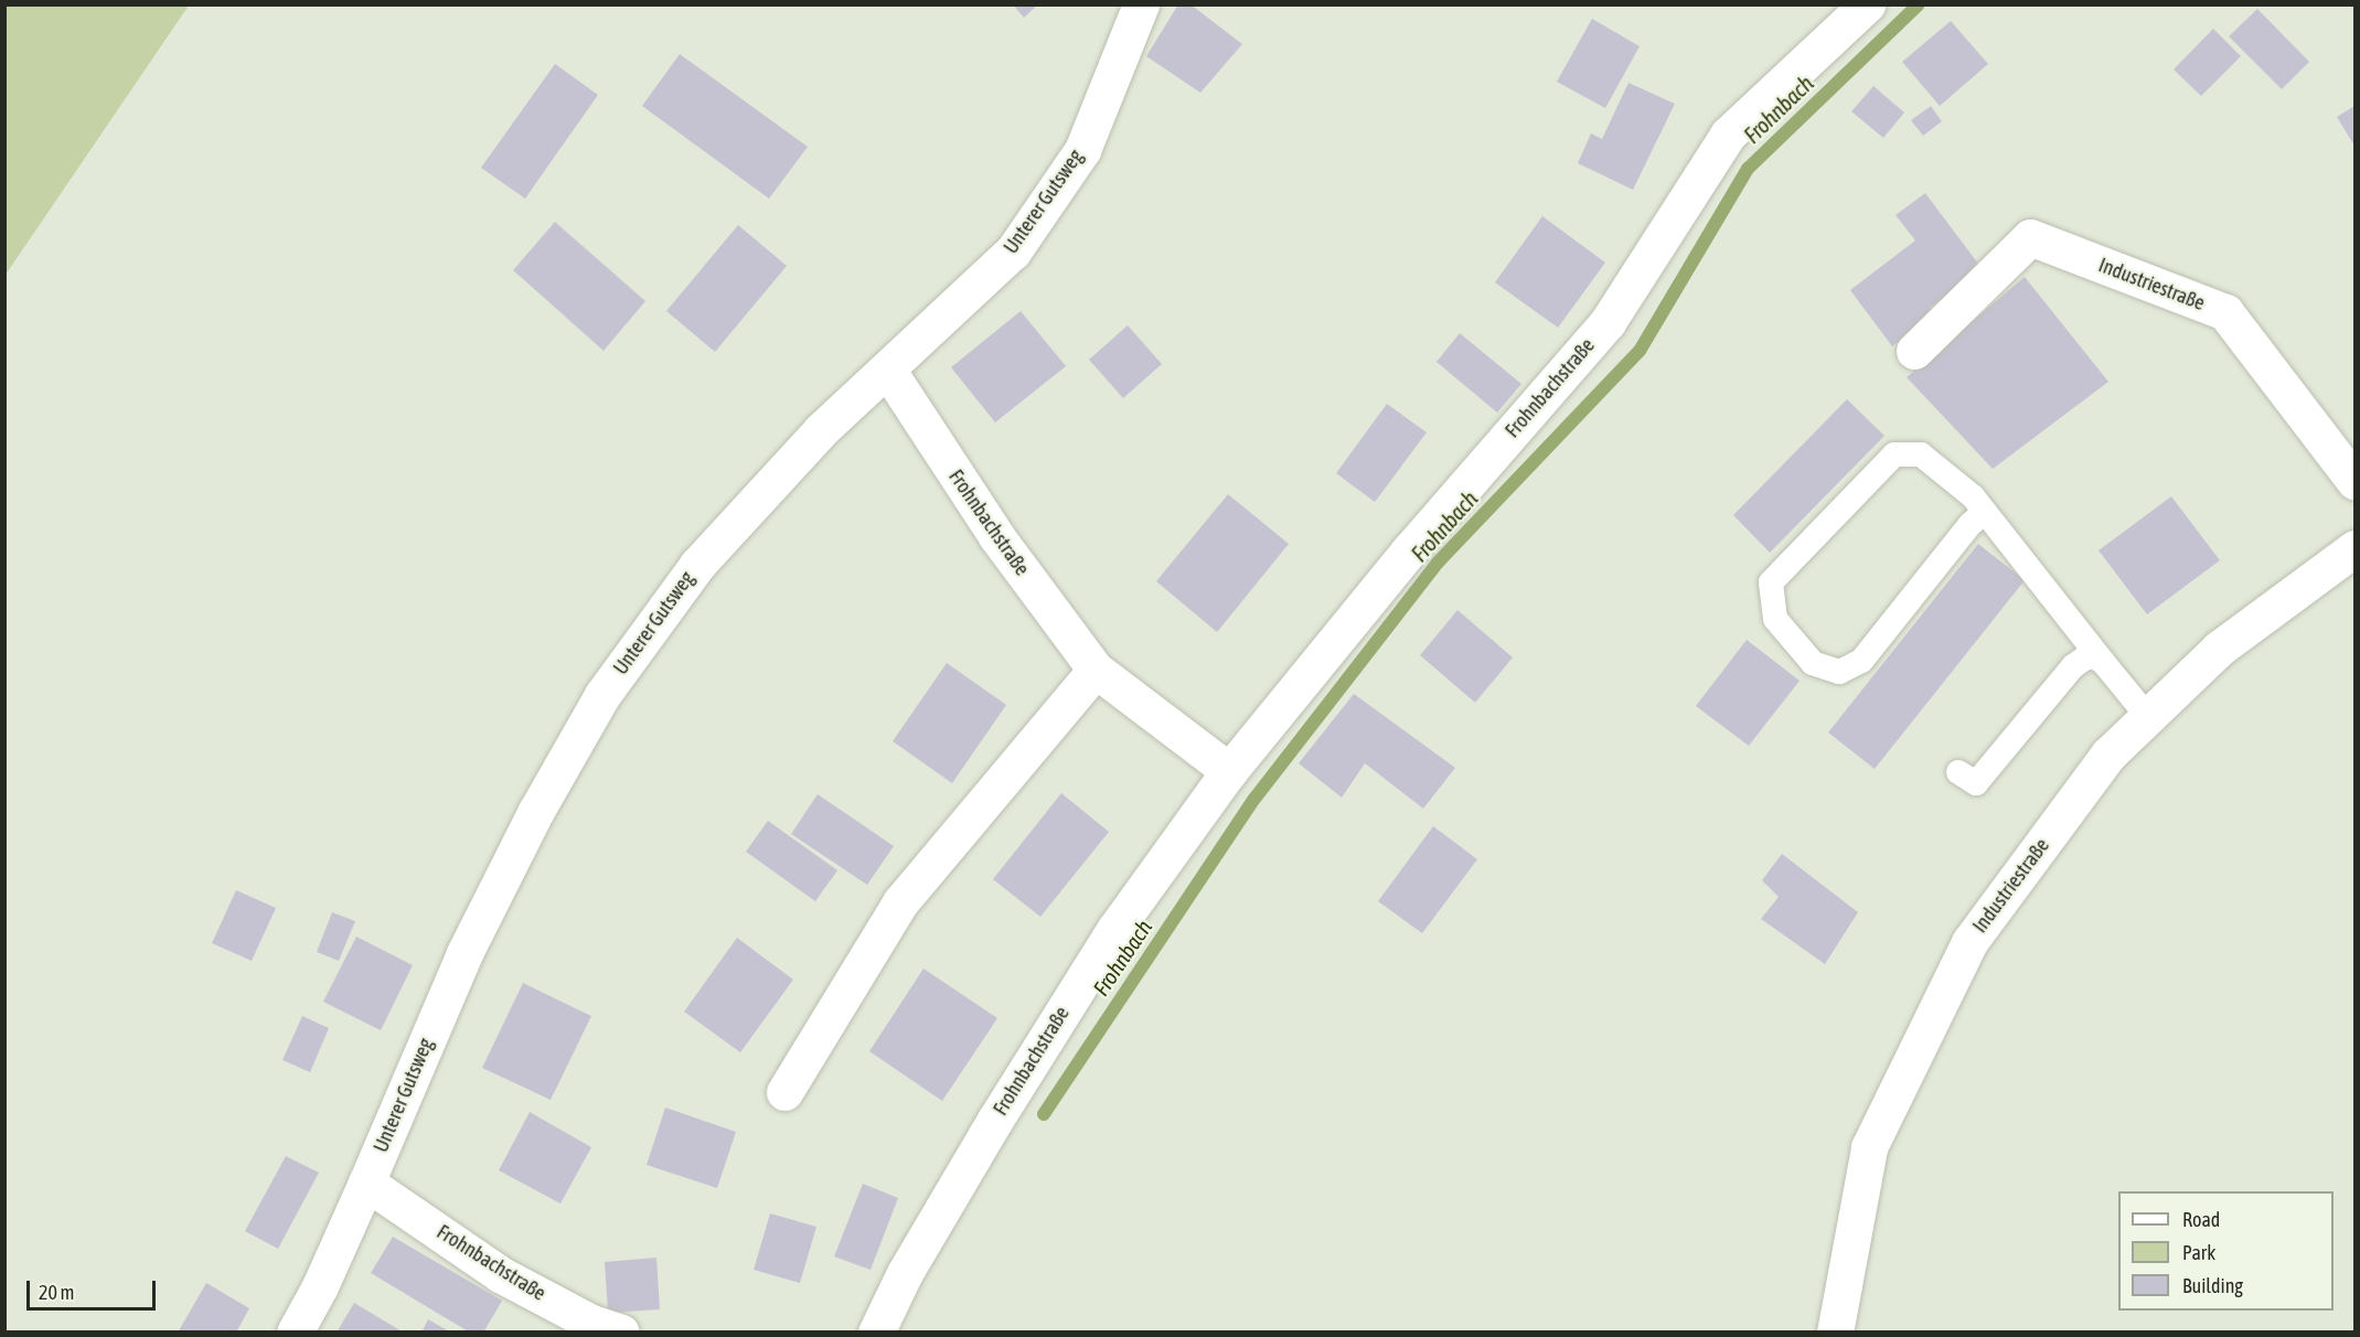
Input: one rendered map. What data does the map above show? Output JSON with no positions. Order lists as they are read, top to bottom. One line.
{"streets":{"street":["Unterer Gutsweg","Industriestraße","Frohnbachstraße"]},"crossings":[["Unterer Gutsweg","Frohnbachstraße"]],"water":["Frohnbach"],"legend":["Road","Park","Building"],"scale_bar":"20 m"}
